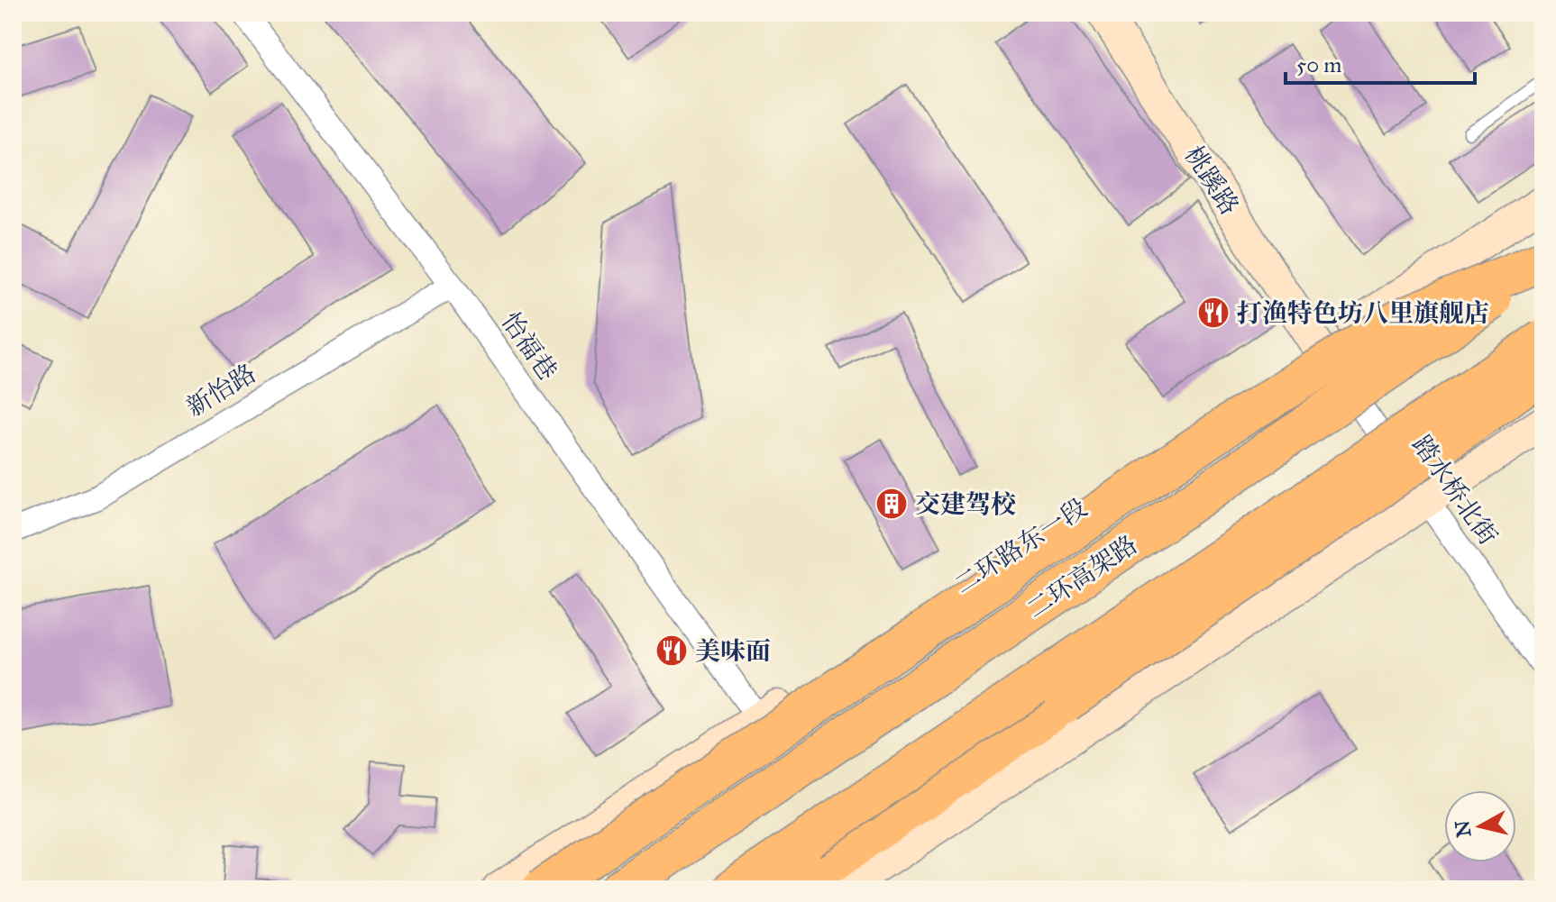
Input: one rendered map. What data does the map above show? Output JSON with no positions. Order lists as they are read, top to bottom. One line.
{"streets":{"highway":["二环高架路"],"main road":["桃蹊路","二环路东一段"],"street":["怡福巷","新怡路","踏水桥北街"]},"crossings":[["桃蹊路","踏水桥北街"],["桃蹊路","二环路东一段"],["怡福巷","新怡路"],["怡福巷","二环路东一段"],["踏水桥北街","二环路东一段"]],"places":{"restaurant":["打渔特色坊八里旗舰店","美味面"],"building":["交建驾校"]},"scale_bar":"50 m","north":"left"}
